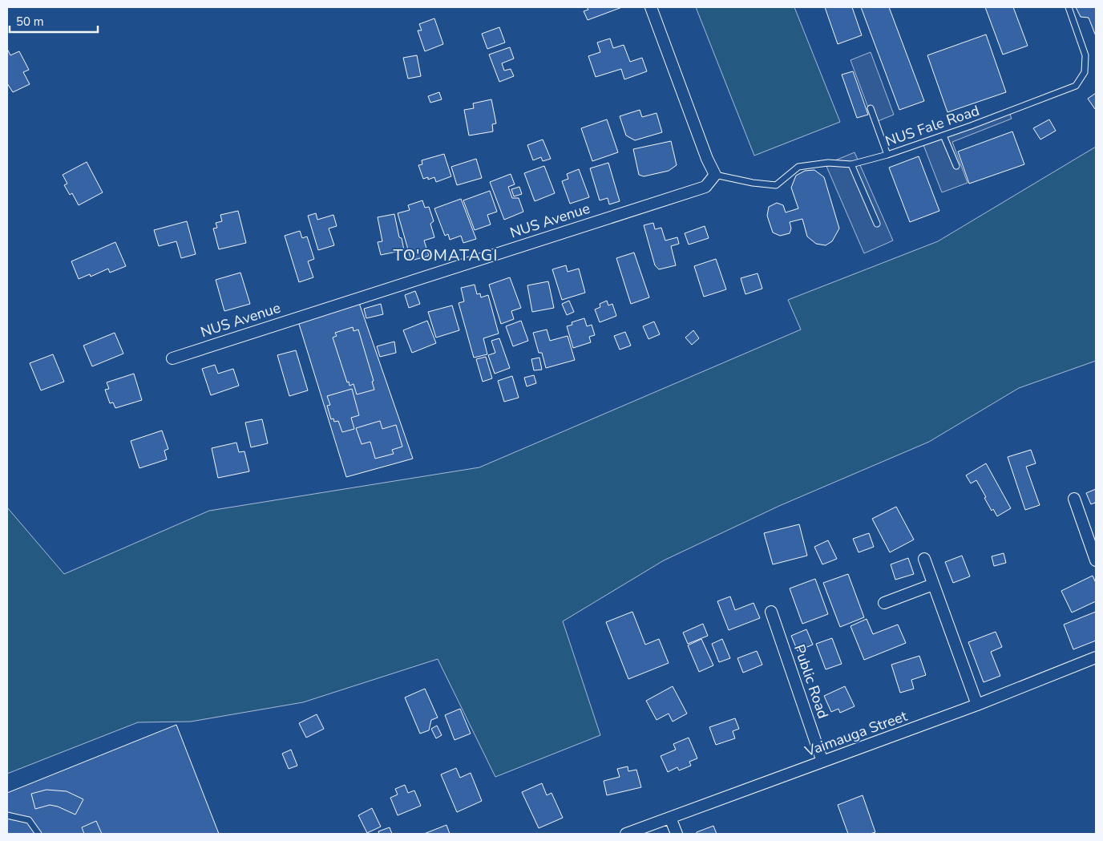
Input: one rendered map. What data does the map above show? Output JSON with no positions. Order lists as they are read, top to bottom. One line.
{"streets":{"street":["NUS Avenue","Public Road","Vaimauga Street"],"lane":["NUS Fale Road"]},"crossings":[["NUS Fale Road","NUS Avenue"],["Public Road","Vaimauga Street"]],"districts":["TO'OMATAGI"],"scale_bar":"50 m"}
